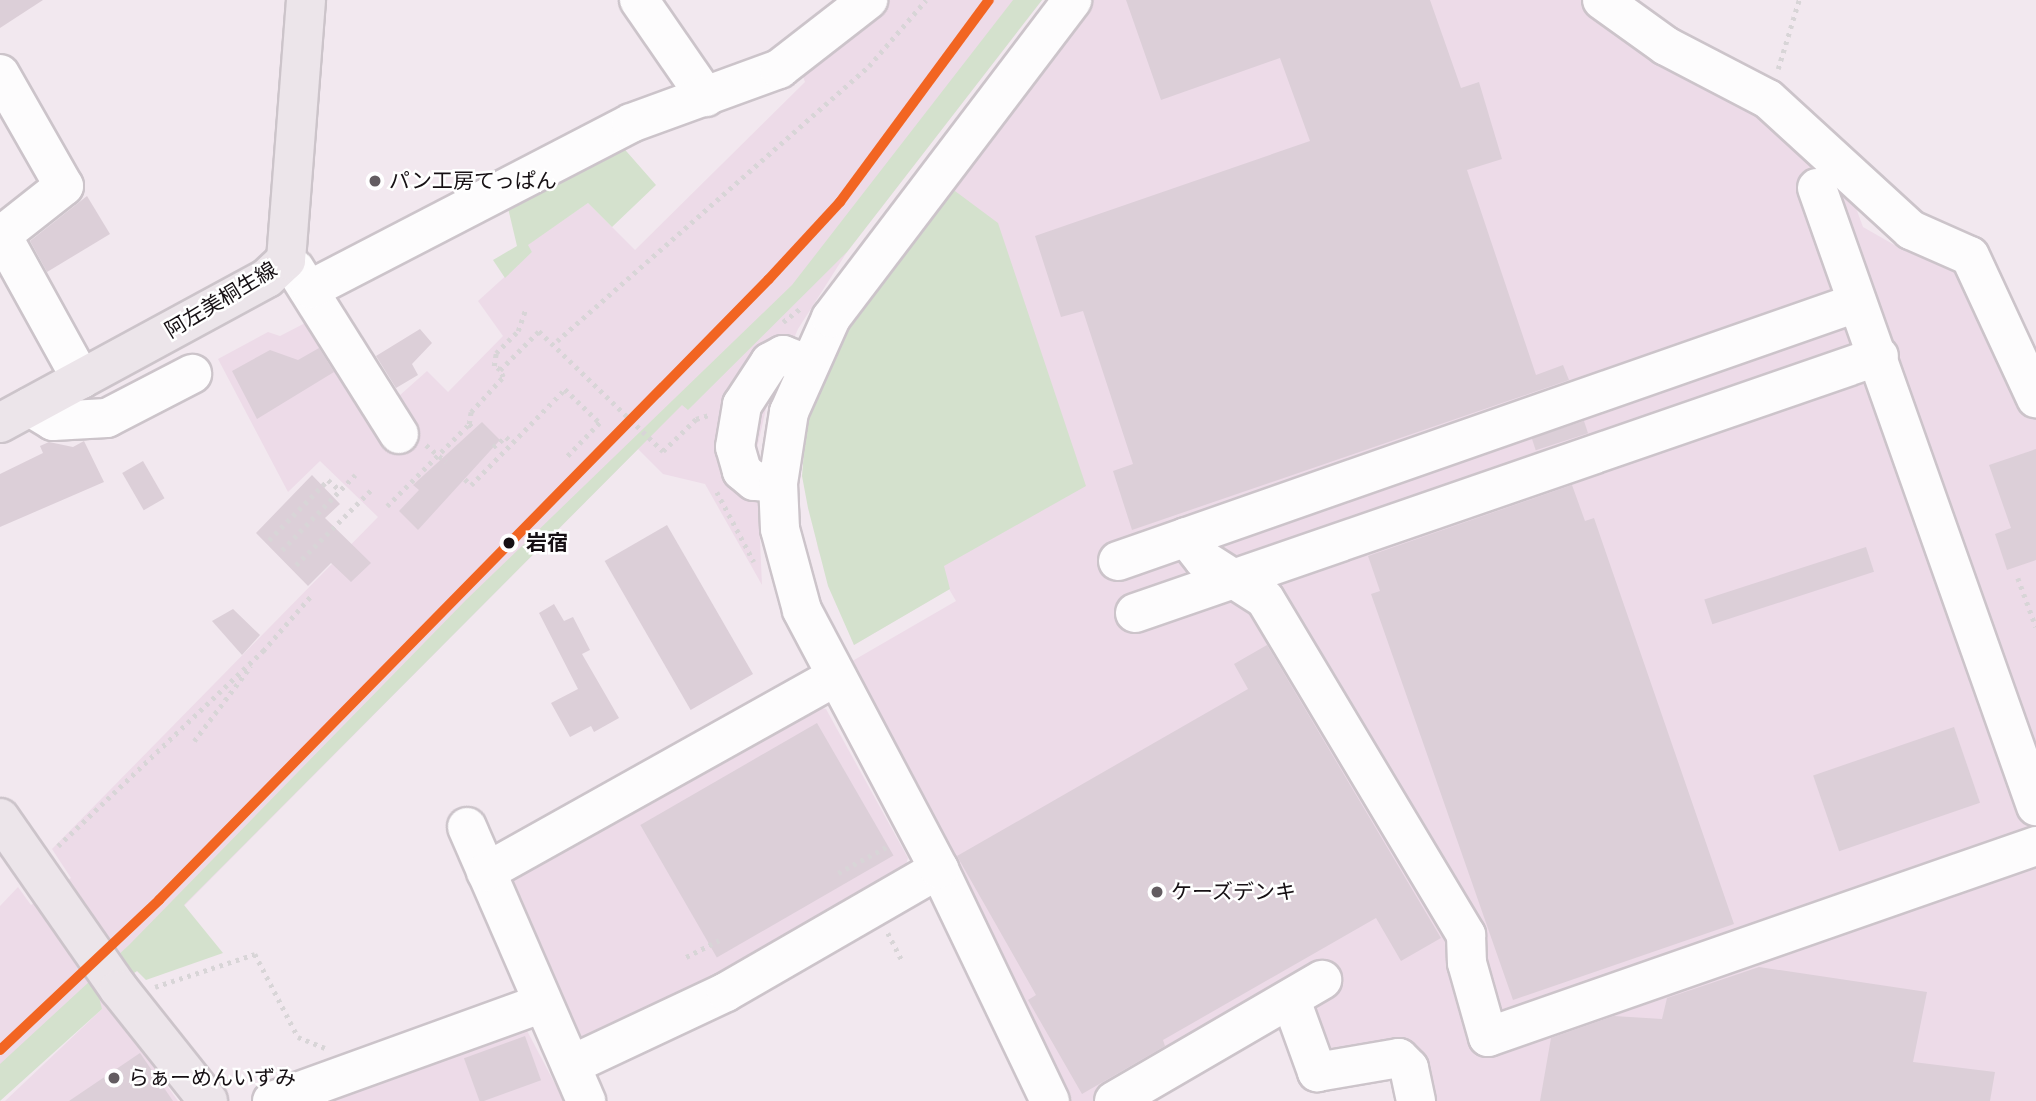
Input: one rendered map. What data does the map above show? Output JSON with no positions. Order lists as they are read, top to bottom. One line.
{"streets":{"main road":["阿左美桐生線"]},"places":["パン工房てっぱん","岩宿","ケーズデンキ","らぁーめんいずみ"]}
